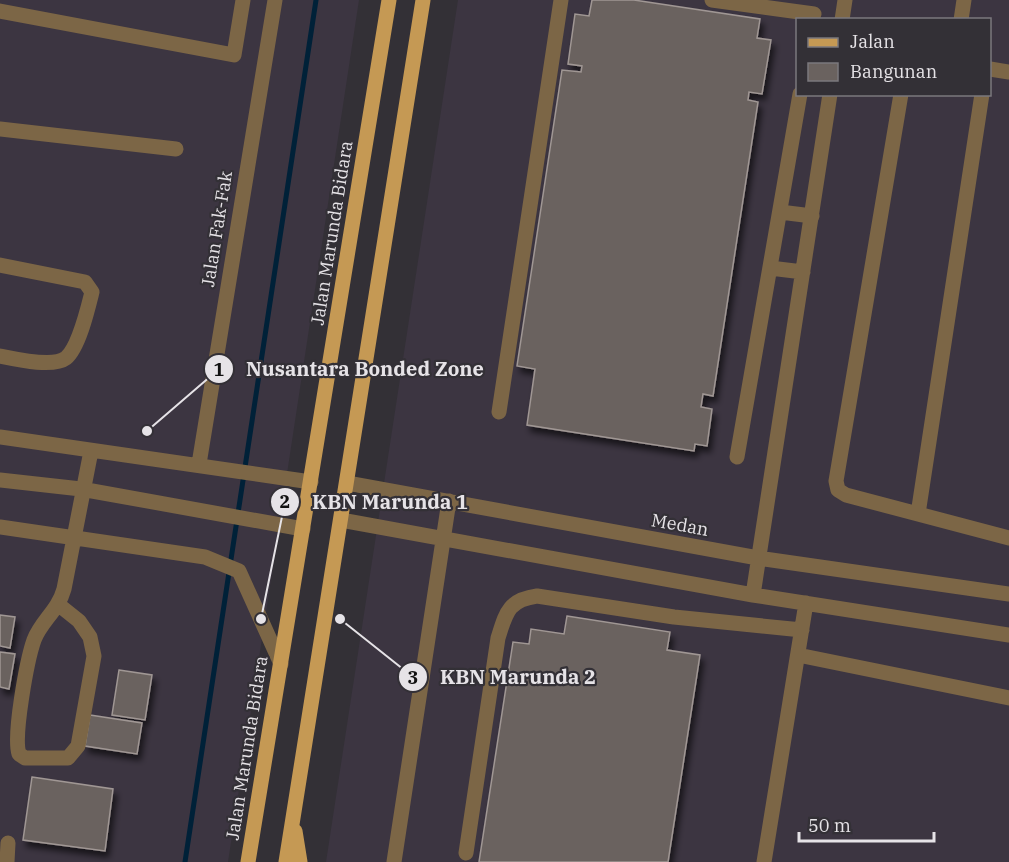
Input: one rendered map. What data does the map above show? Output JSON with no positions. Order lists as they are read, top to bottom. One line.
{"streets":{"main road":["Jalan Marunda Bidara"],"street":["Jalan Fak-Fak","Medan"]},"places":["Nusantara Bonded Zone","KBN Marunda 1","KBN Marunda 2"],"legend":["Jalan","Bangunan"],"scale_bar":"50 m"}
